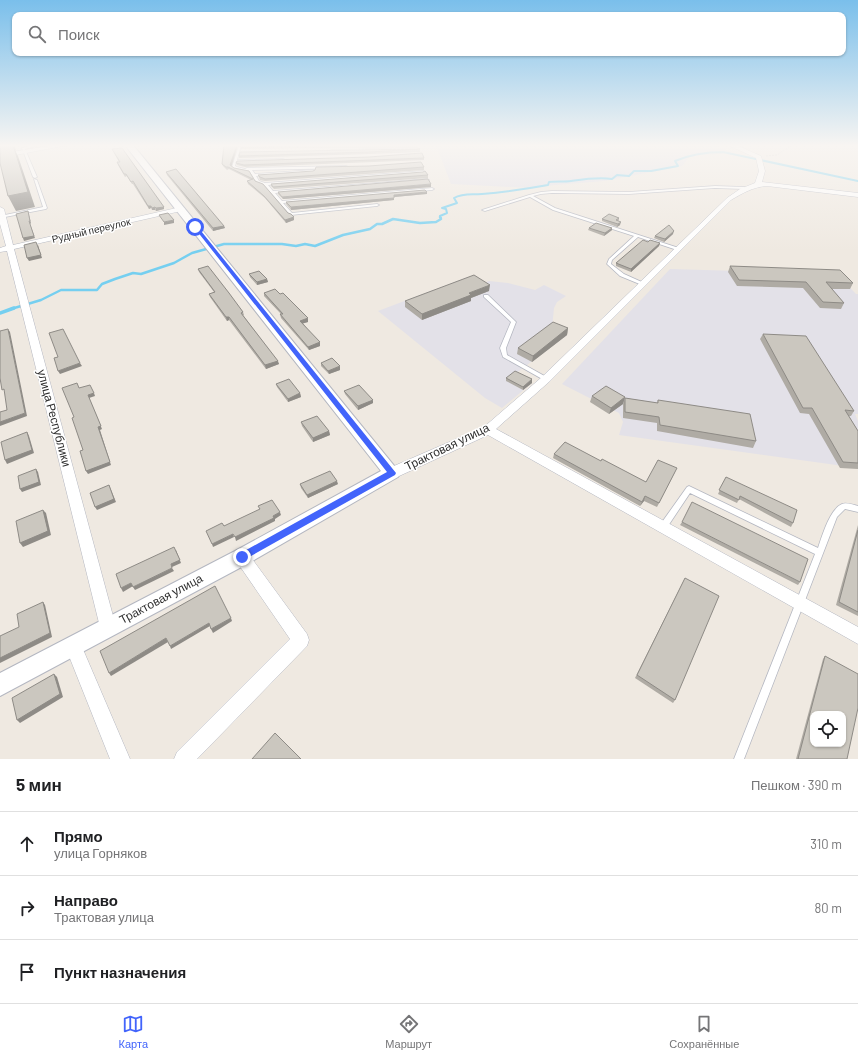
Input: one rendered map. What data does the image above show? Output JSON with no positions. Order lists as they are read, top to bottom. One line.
{"streets":{"street":["Рудный переулок","улица Республики","Трактовая улица"]},"crossings":[["Рудный переулок","улица Республики"],["улица Республики","Трактовая улица"]],"page":{"search":"Поиск","heading":["5 мин","Пешком · 390 m"],"list":[["Прямо","улица Горняков","310 m"],["Направо","Трактовая улица","80 m"],"Пункт назначения"],"nav":["Карта","Маршрут","Сохранённые"]}}
